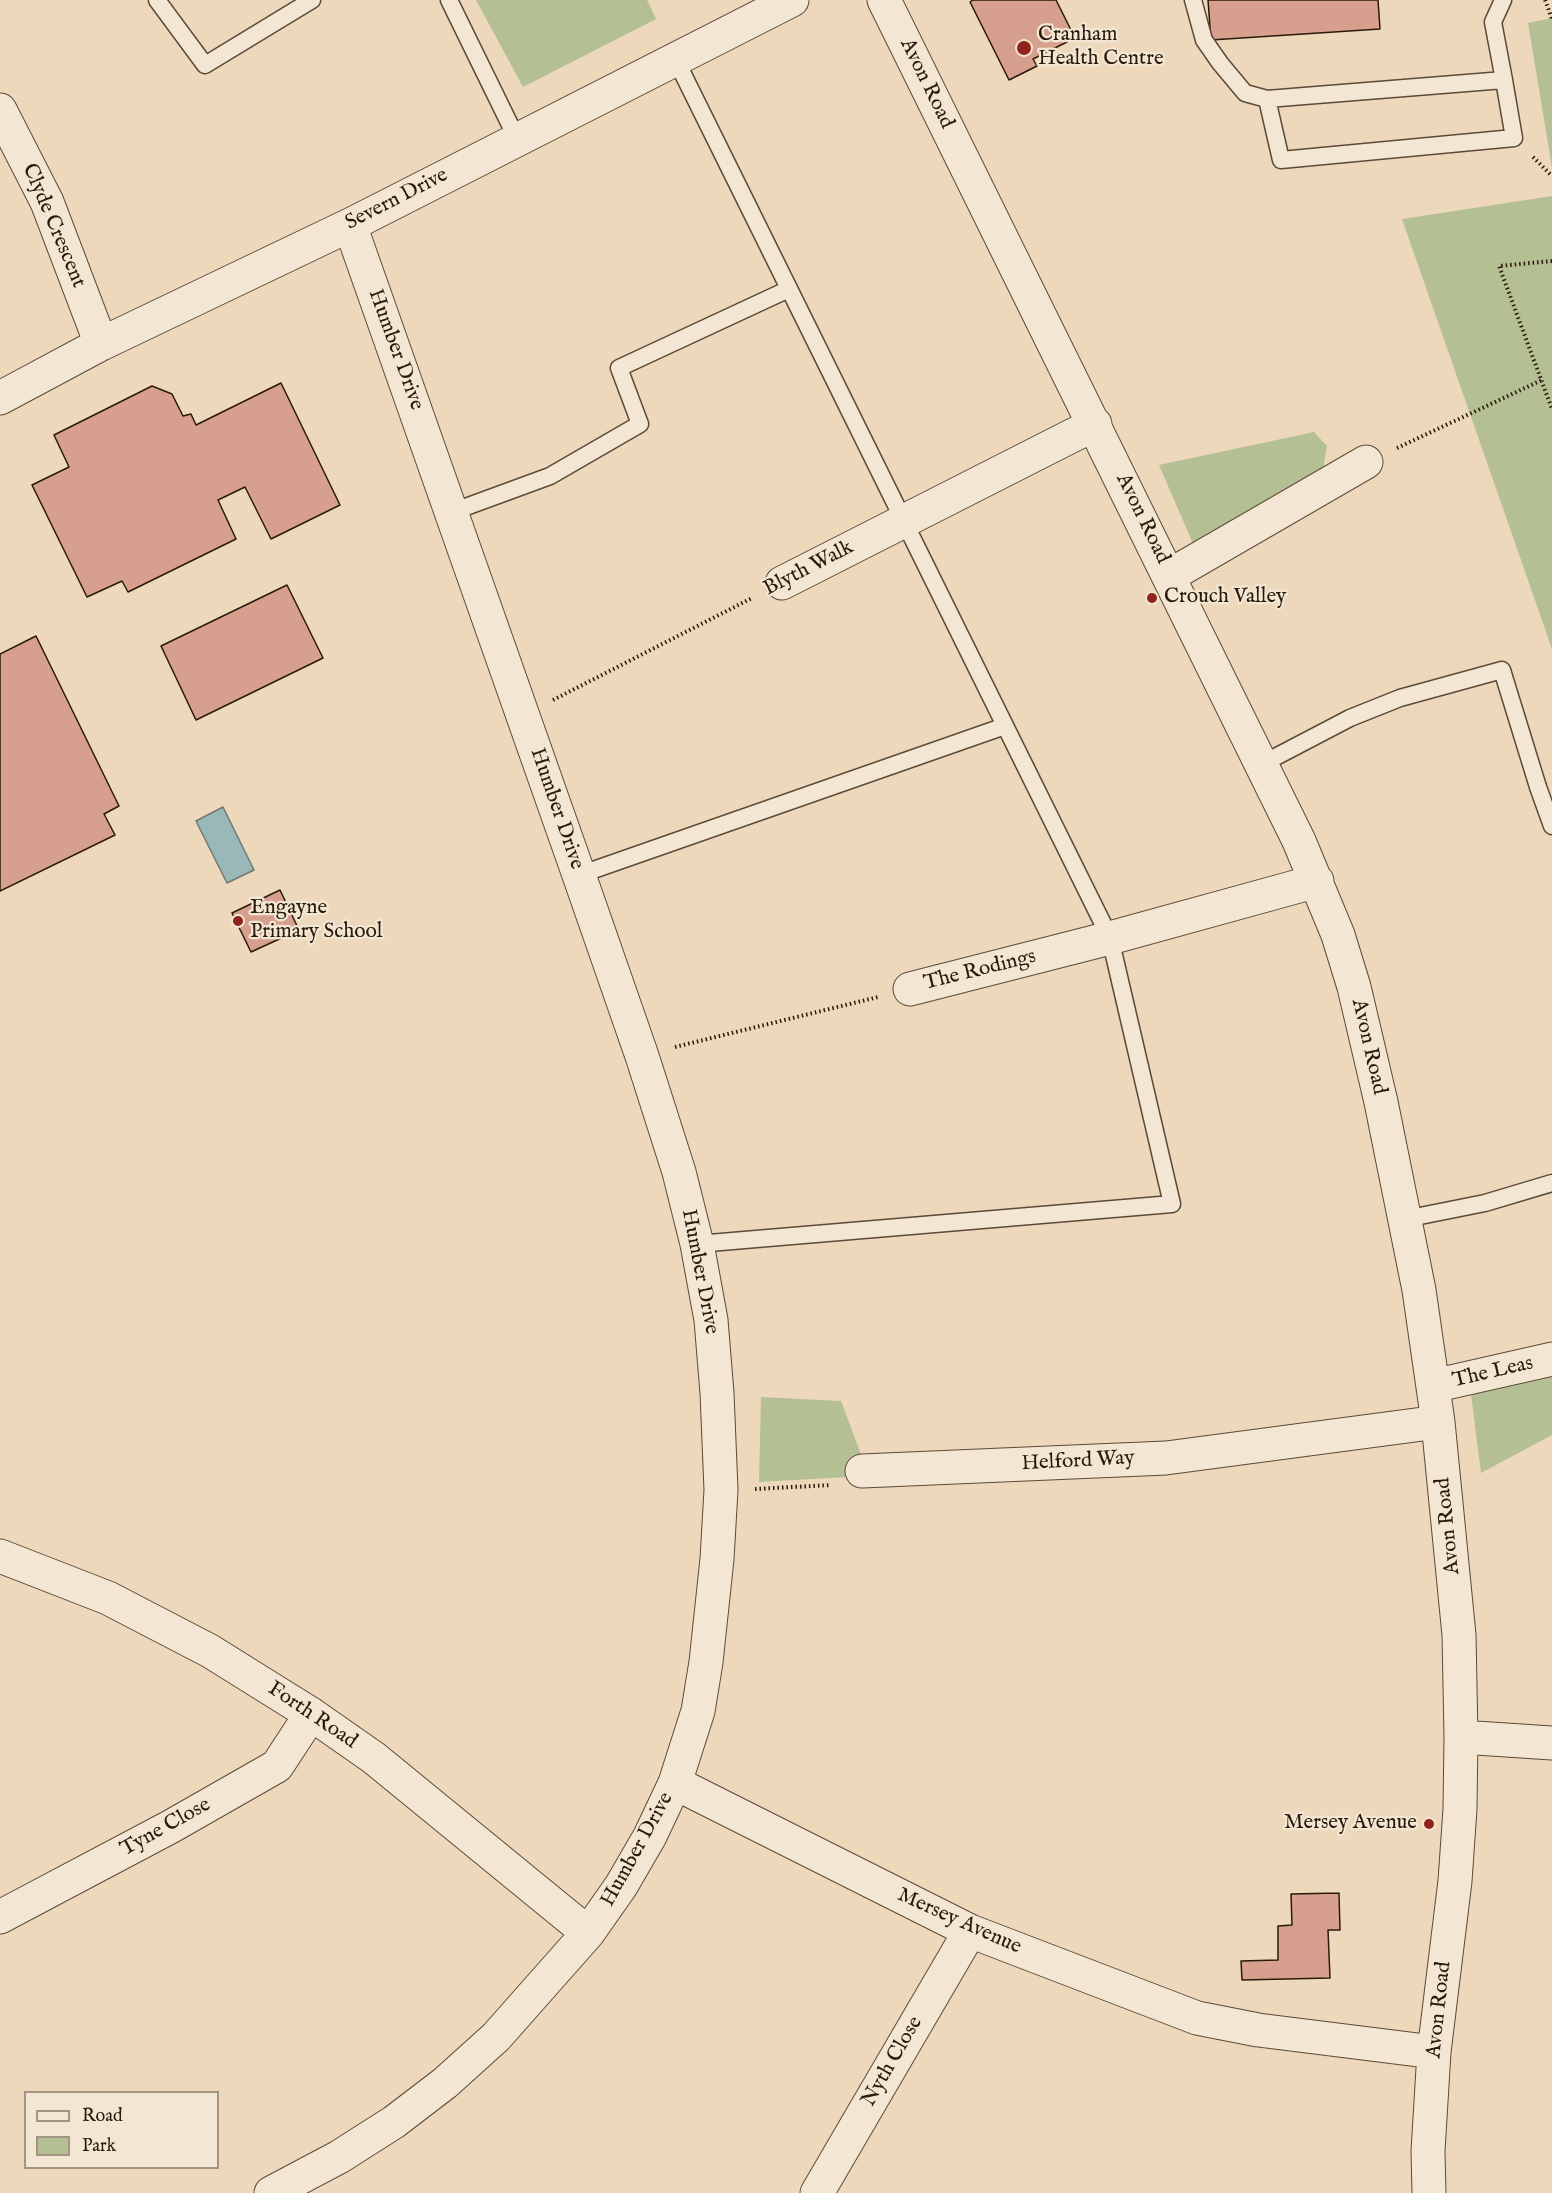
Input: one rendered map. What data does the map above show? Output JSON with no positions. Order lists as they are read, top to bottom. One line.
{"streets":{"street":["Avon Road","Severn Drive","Clyde Crescent","Humber Drive","Blyth Walk","The Rodings","The Leas","Helford Way","Forth Road","Tyne Close","Mersey Avenue","Nyth Close"]},"crossings":[["Avon Road","Blyth Walk"],["Avon Road","The Rodings"],["Avon Road","The Leas"],["Avon Road","Helford Way"],["Avon Road","Mersey Avenue"],["Severn Drive","Clyde Crescent"],["Severn Drive","Humber Drive"],["Humber Drive","Blyth Walk"],["Humber Drive","The Rodings"],["Humber Drive","Forth Road"],["Humber Drive","Mersey Avenue"],["Forth Road","Tyne Close"],["Mersey Avenue","Nyth Close"]],"places":["Cranham Health Centre","Crouch Valley","Engayne Primary School","Mersey Avenue"],"legend":["Road","Park"]}
